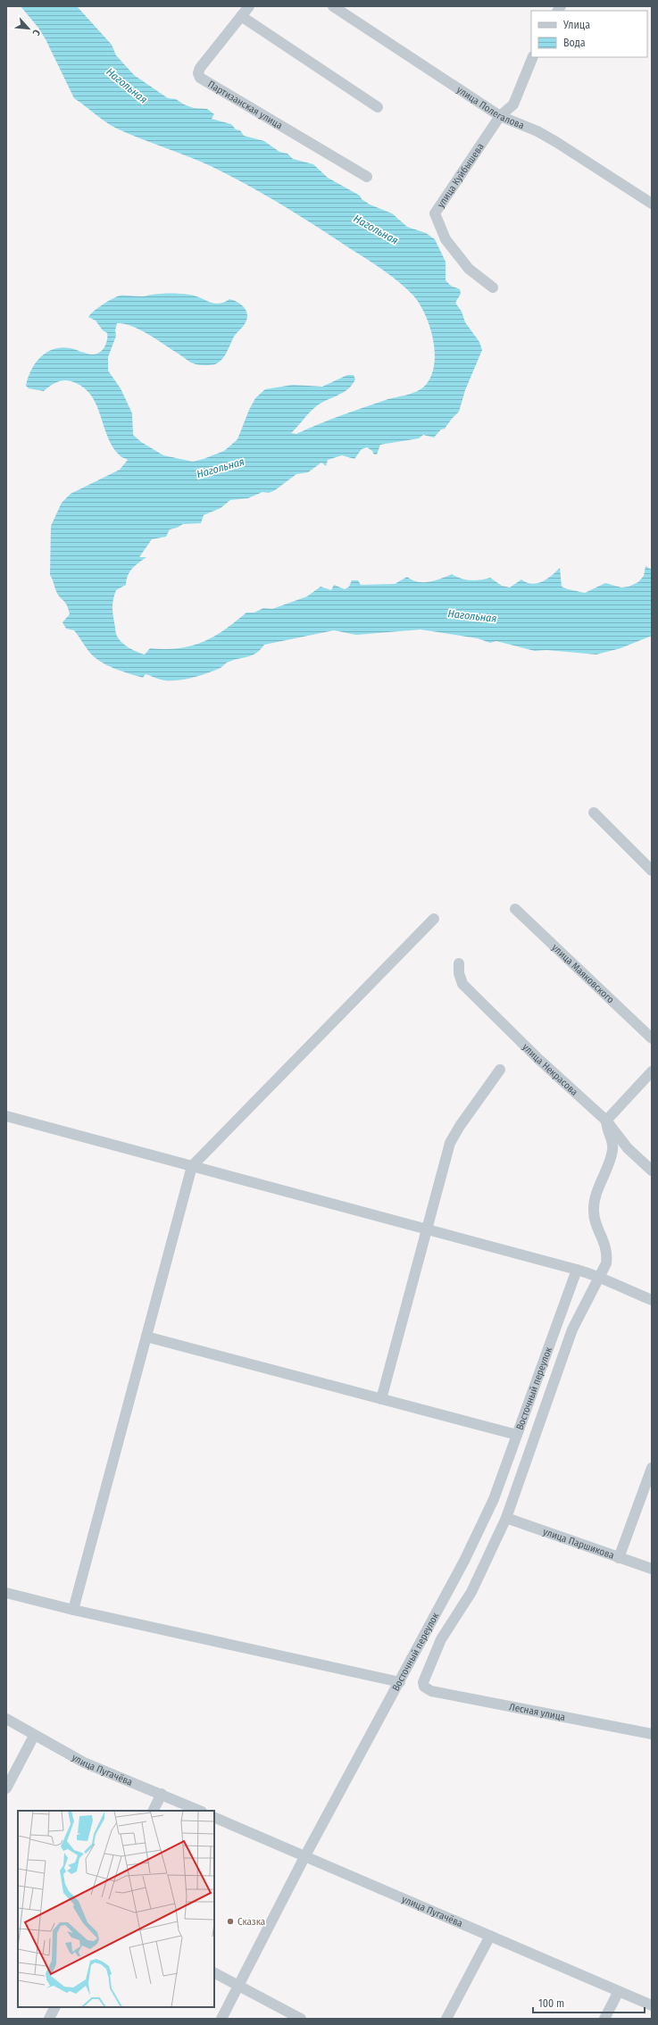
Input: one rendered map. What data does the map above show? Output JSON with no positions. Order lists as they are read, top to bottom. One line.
{"streets":{"street":["Партизанская улица","улица Полегалова","улица Куйбышева","улица Маяковского","улица Некрасова","Восточный переулок","улица Паршикова","Лесная улица","улица Пугачёва"]},"crossings":[["улица Полегалова","улица Куйбышева"],["улица Некрасова","Восточный переулок"],["Восточный переулок","улица Паршикова"],["Восточный переулок","Лесная улица"],["Восточный переулок","улица Пугачёва"]],"water":["Нагольная"],"places":["Сказка"],"legend":["Улица","Вода"],"scale_bar":"100 m","north":"bottom right"}
